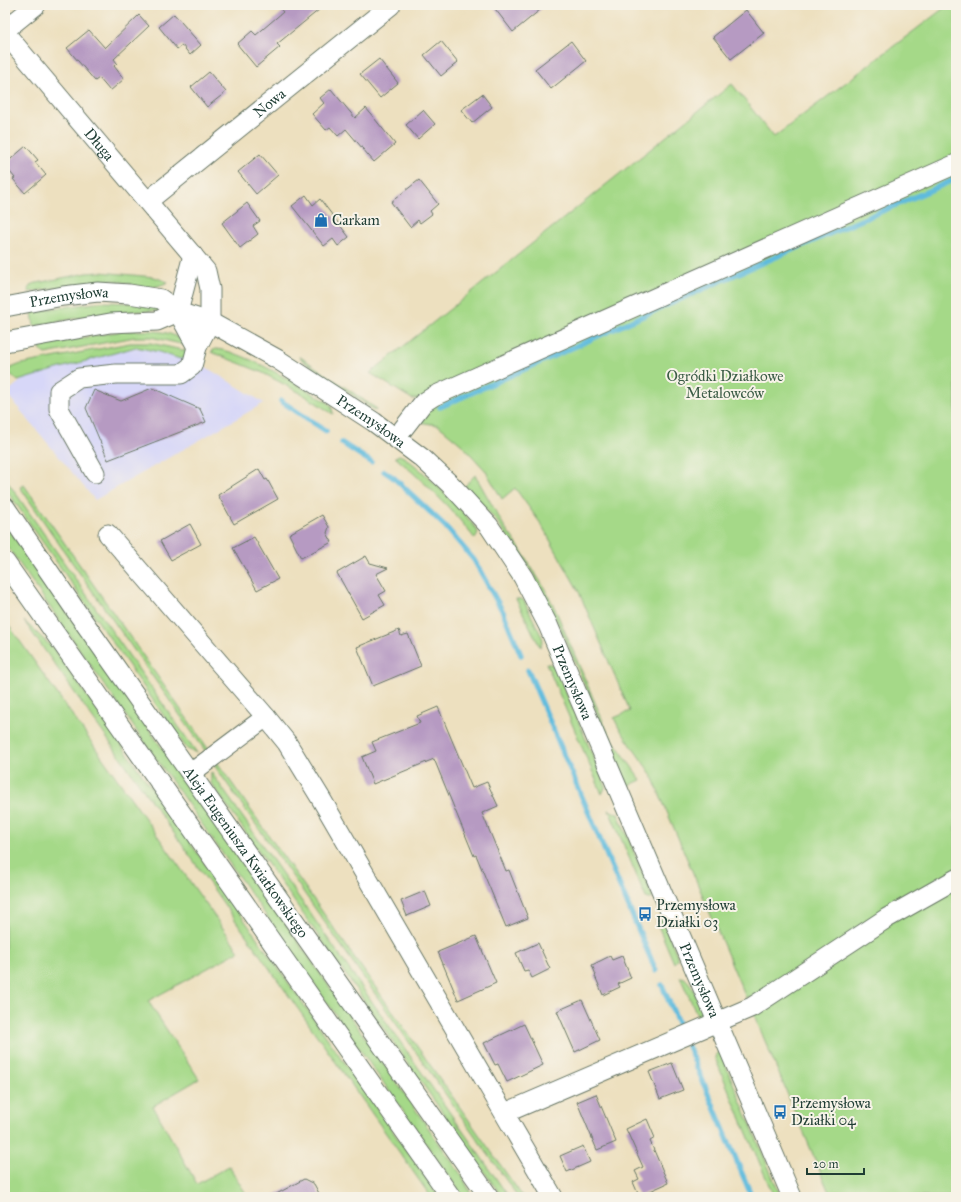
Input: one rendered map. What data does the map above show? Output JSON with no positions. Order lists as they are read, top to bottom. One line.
{"streets":{"street":["Nowa","Długa","Przemysłowa","Aleja Eugeniusza Kwiatkowskiego"]},"crossings":[["Nowa","Długa"],["Długa","Przemysłowa"]],"parks":["Ogródki Działkowe Metalowców"],"places":{"shop":["Carkam"],"bus stop":["Przemysłowa Działki 03","Przemysłowa Działki 04"]},"scale_bar":"20 m"}
